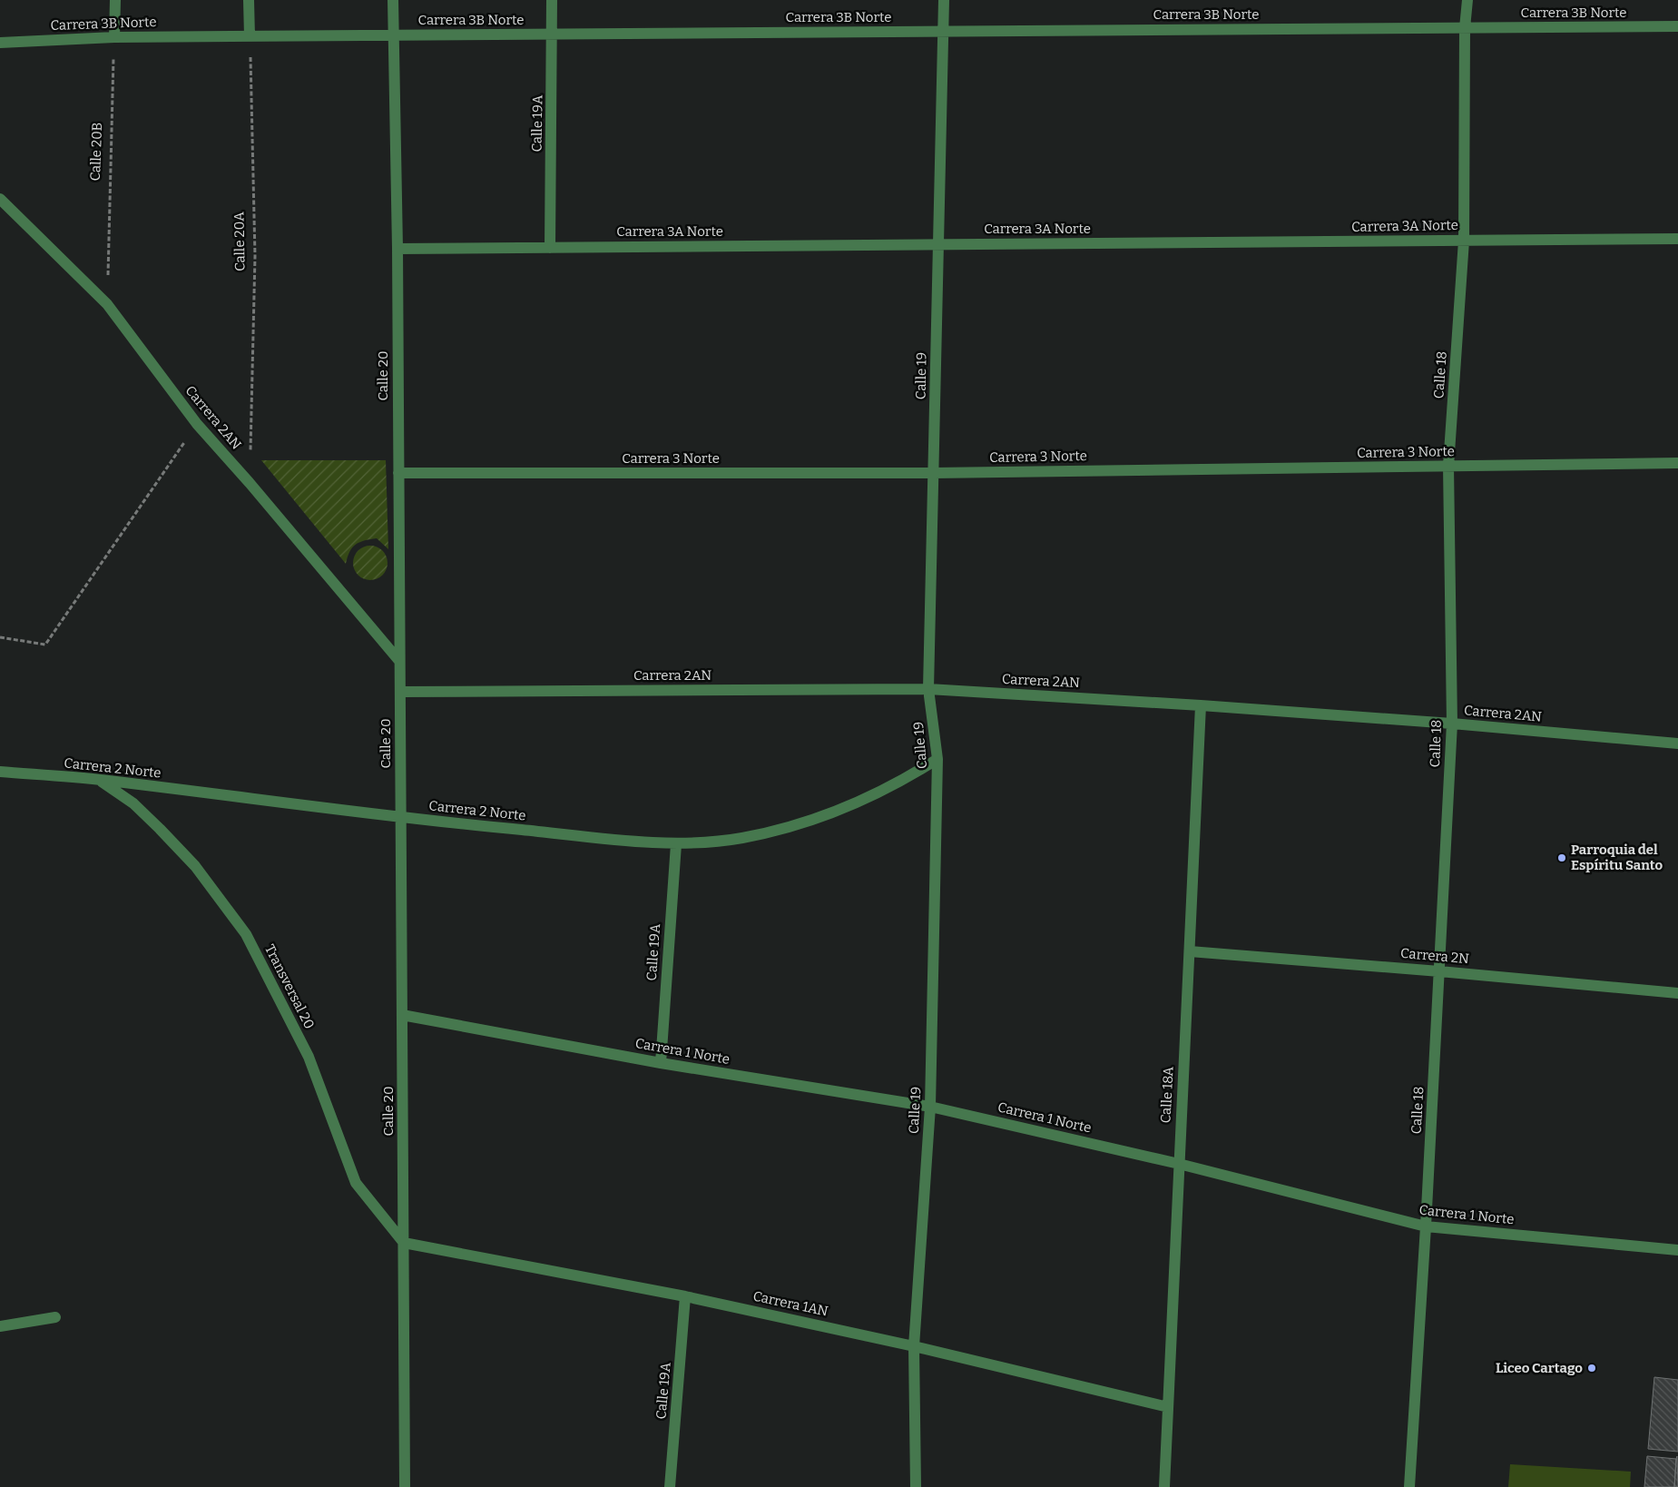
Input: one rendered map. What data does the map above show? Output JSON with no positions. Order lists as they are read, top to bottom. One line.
{"streets":{"street":["Carrera 3B Norte","Calle 19A","Carrera 3A Norte","Calle 18","Calle 20","Calle 19","Carrera 2AN","Carrera 3 Norte","Carrera 2 Norte","Carrera 2N","Transversal 20","Carrera 1 Norte","Calle 18A","Carrera 1AN"],"path":["Calle 20B","Calle 20A"]},"crossings":[["Carrera 3B Norte","Calle 19A"],["Carrera 3B Norte","Calle 20B"],["Carrera 3B Norte","Calle 20A"],["Carrera 3B Norte","Calle 18"],["Carrera 3B Norte","Calle 20"],["Carrera 3B Norte","Calle 19"],["Calle 19A","Carrera 3A Norte"],["Calle 19A","Carrera 2 Norte"],["Calle 19A","Carrera 1 Norte"],["Calle 19A","Carrera 1AN"],["Calle 20B","Carrera 2AN"],["Carrera 3A Norte","Calle 18"],["Carrera 3A Norte","Calle 20"],["Carrera 3A Norte","Calle 19"],["Calle 20A","Carrera 2AN"],["Calle 18","Carrera 2AN"],["Calle 18","Carrera 3 Norte"],["Calle 18","Carrera 2N"],["Calle 18","Carrera 1 Norte"],["Calle 20","Carrera 2AN"],["Calle 20","Carrera 3 Norte"],["Calle 20","Carrera 2 Norte"],["Calle 20","Transversal 20"],["Calle 20","Carrera 1 Norte"],["Calle 20","Carrera 1AN"],["Calle 19","Carrera 2AN"],["Calle 19","Carrera 3 Norte"],["Calle 19","Carrera 2 Norte"],["Calle 19","Carrera 1 Norte"],["Calle 19","Carrera 1AN"],["Carrera 2AN","Calle 18A"],["Carrera 2 Norte","Transversal 20"],["Carrera 2N","Calle 18A"],["Transversal 20","Carrera 1AN"],["Carrera 1 Norte","Calle 18A"],["Calle 18A","Carrera 1AN"]],"places":["Parroquia del Espíritu Santo","Liceo Cartago"]}
